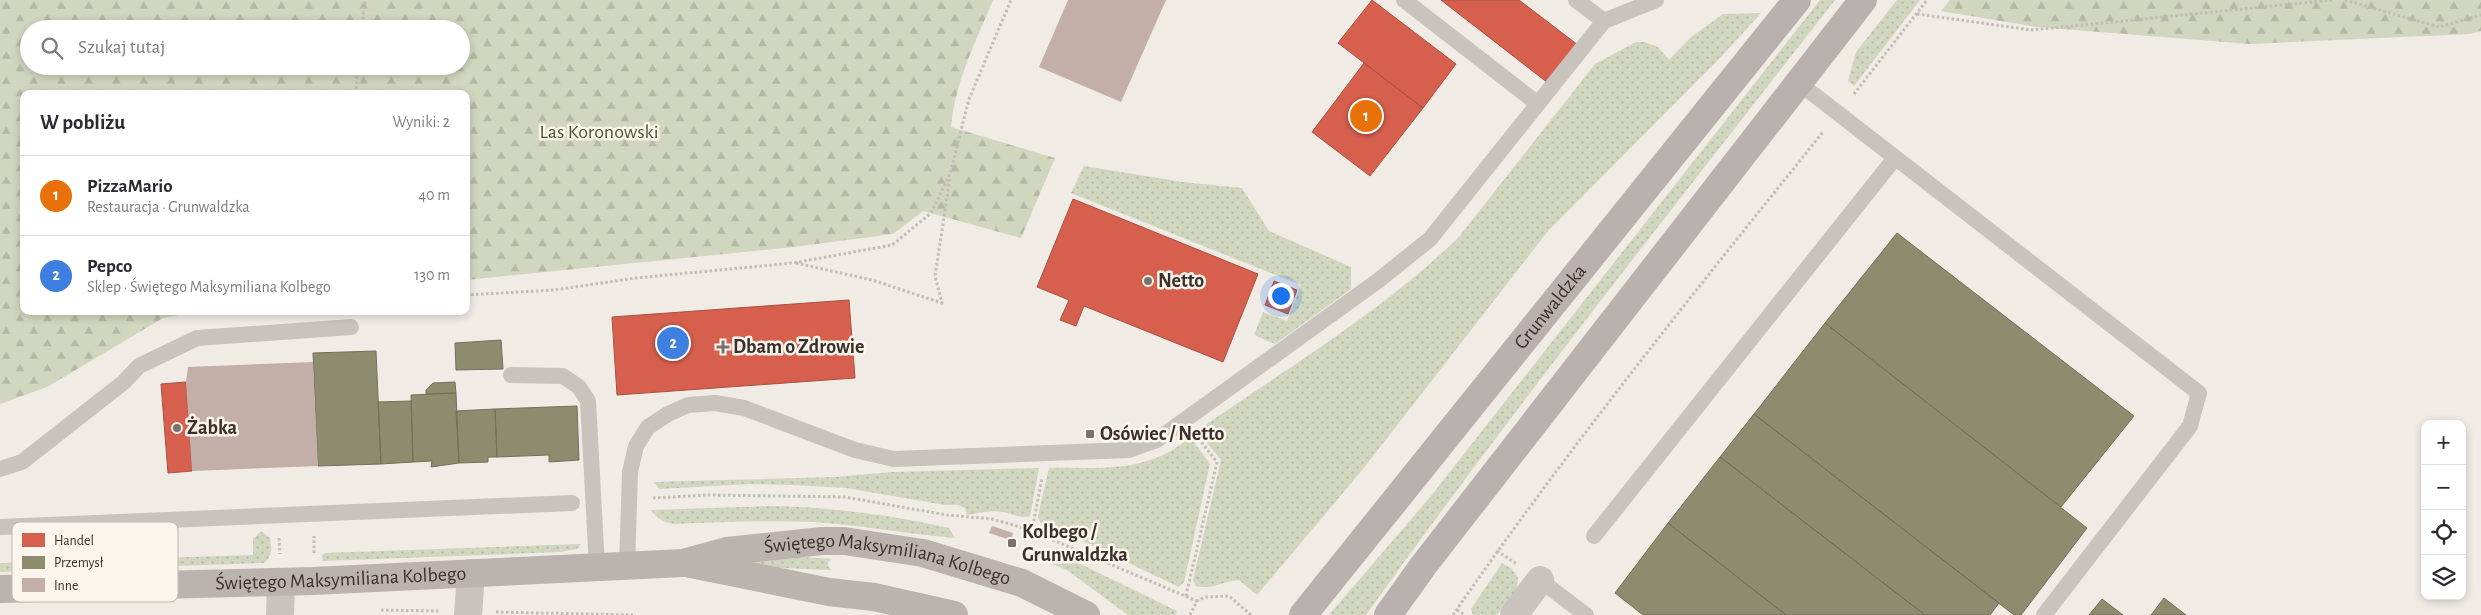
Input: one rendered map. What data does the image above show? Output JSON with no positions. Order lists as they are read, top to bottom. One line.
{"streets":{"main road":["Grunwaldzka","Świętego Maksymiliana Kolbego"]},"parks":["Las Koronowski"],"places":{"other":["Netto","Żabka"],"health":["Dbam o Zdrowie"],"transit":["Osówiec / Netto","Kolbego / Grunwaldzka"]},"legend":["Handel","Przemysł","Inne"],"page":{"search":"Szukaj tutaj","heading":["W pobliżu","Wyniki: 2"],"pins":["1","2"],"list":[{"mark":"1","name":"PizzaMario","note":"Restauracja · Grunwaldzka","value":"40 m"},{"mark":"2","name":"Pepco","note":"Sklep · Świętego Maksymiliana Kolbego","value":"130 m"}],"map_buttons":["+","−"]}}
